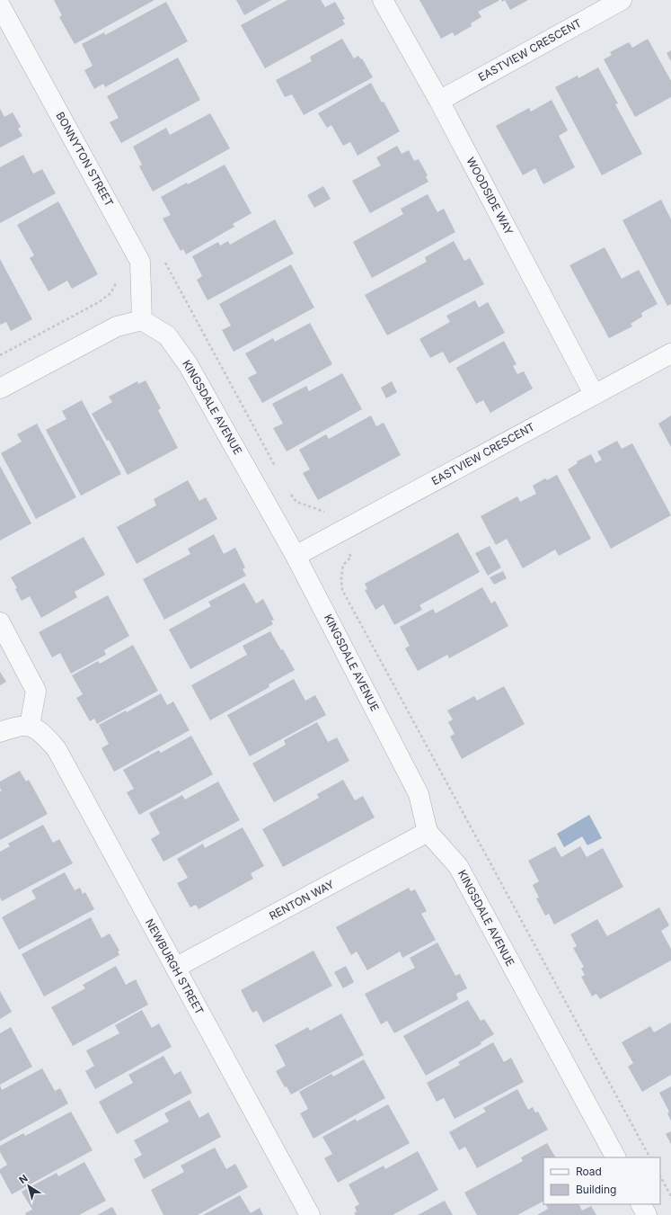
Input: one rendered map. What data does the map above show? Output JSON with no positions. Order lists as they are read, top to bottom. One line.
{"streets":{"street":["EASTVIEW CRESCENT","BONNYTON STREET","WOODSIDE WAY","KINGSDALE AVENUE","RENTON WAY","NEWBURGH STREET"]},"crossings":[["EASTVIEW CRESCENT","WOODSIDE WAY"],["EASTVIEW CRESCENT","KINGSDALE AVENUE"],["BONNYTON STREET","KINGSDALE AVENUE"],["KINGSDALE AVENUE","RENTON WAY"],["RENTON WAY","NEWBURGH STREET"]],"legend":["Road","Building"],"north":"top left"}
